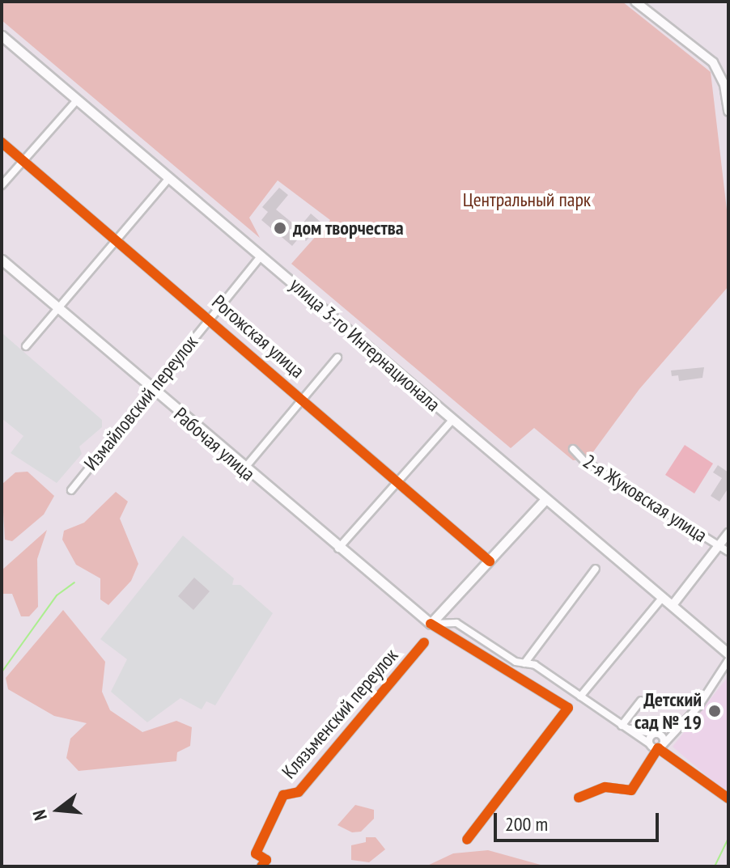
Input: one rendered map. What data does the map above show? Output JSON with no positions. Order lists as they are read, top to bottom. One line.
{"streets":{"main road":["улица 3-го Интернационала","Рабочая улица"],"street":["Рогожская улица","Измайловский переулок","2-я Жуковская улица","Клязьменский переулок"]},"crossings":[["Рогожская улица","Измайловский переулок"],["улица 3-го Интернационала","Измайловский переулок"],["Измайловский переулок","Рабочая улица"]],"parks":["Центральный парк"],"places":["дом творчества","Детский сад № 19"],"scale_bar":"200 m","north":"left"}
